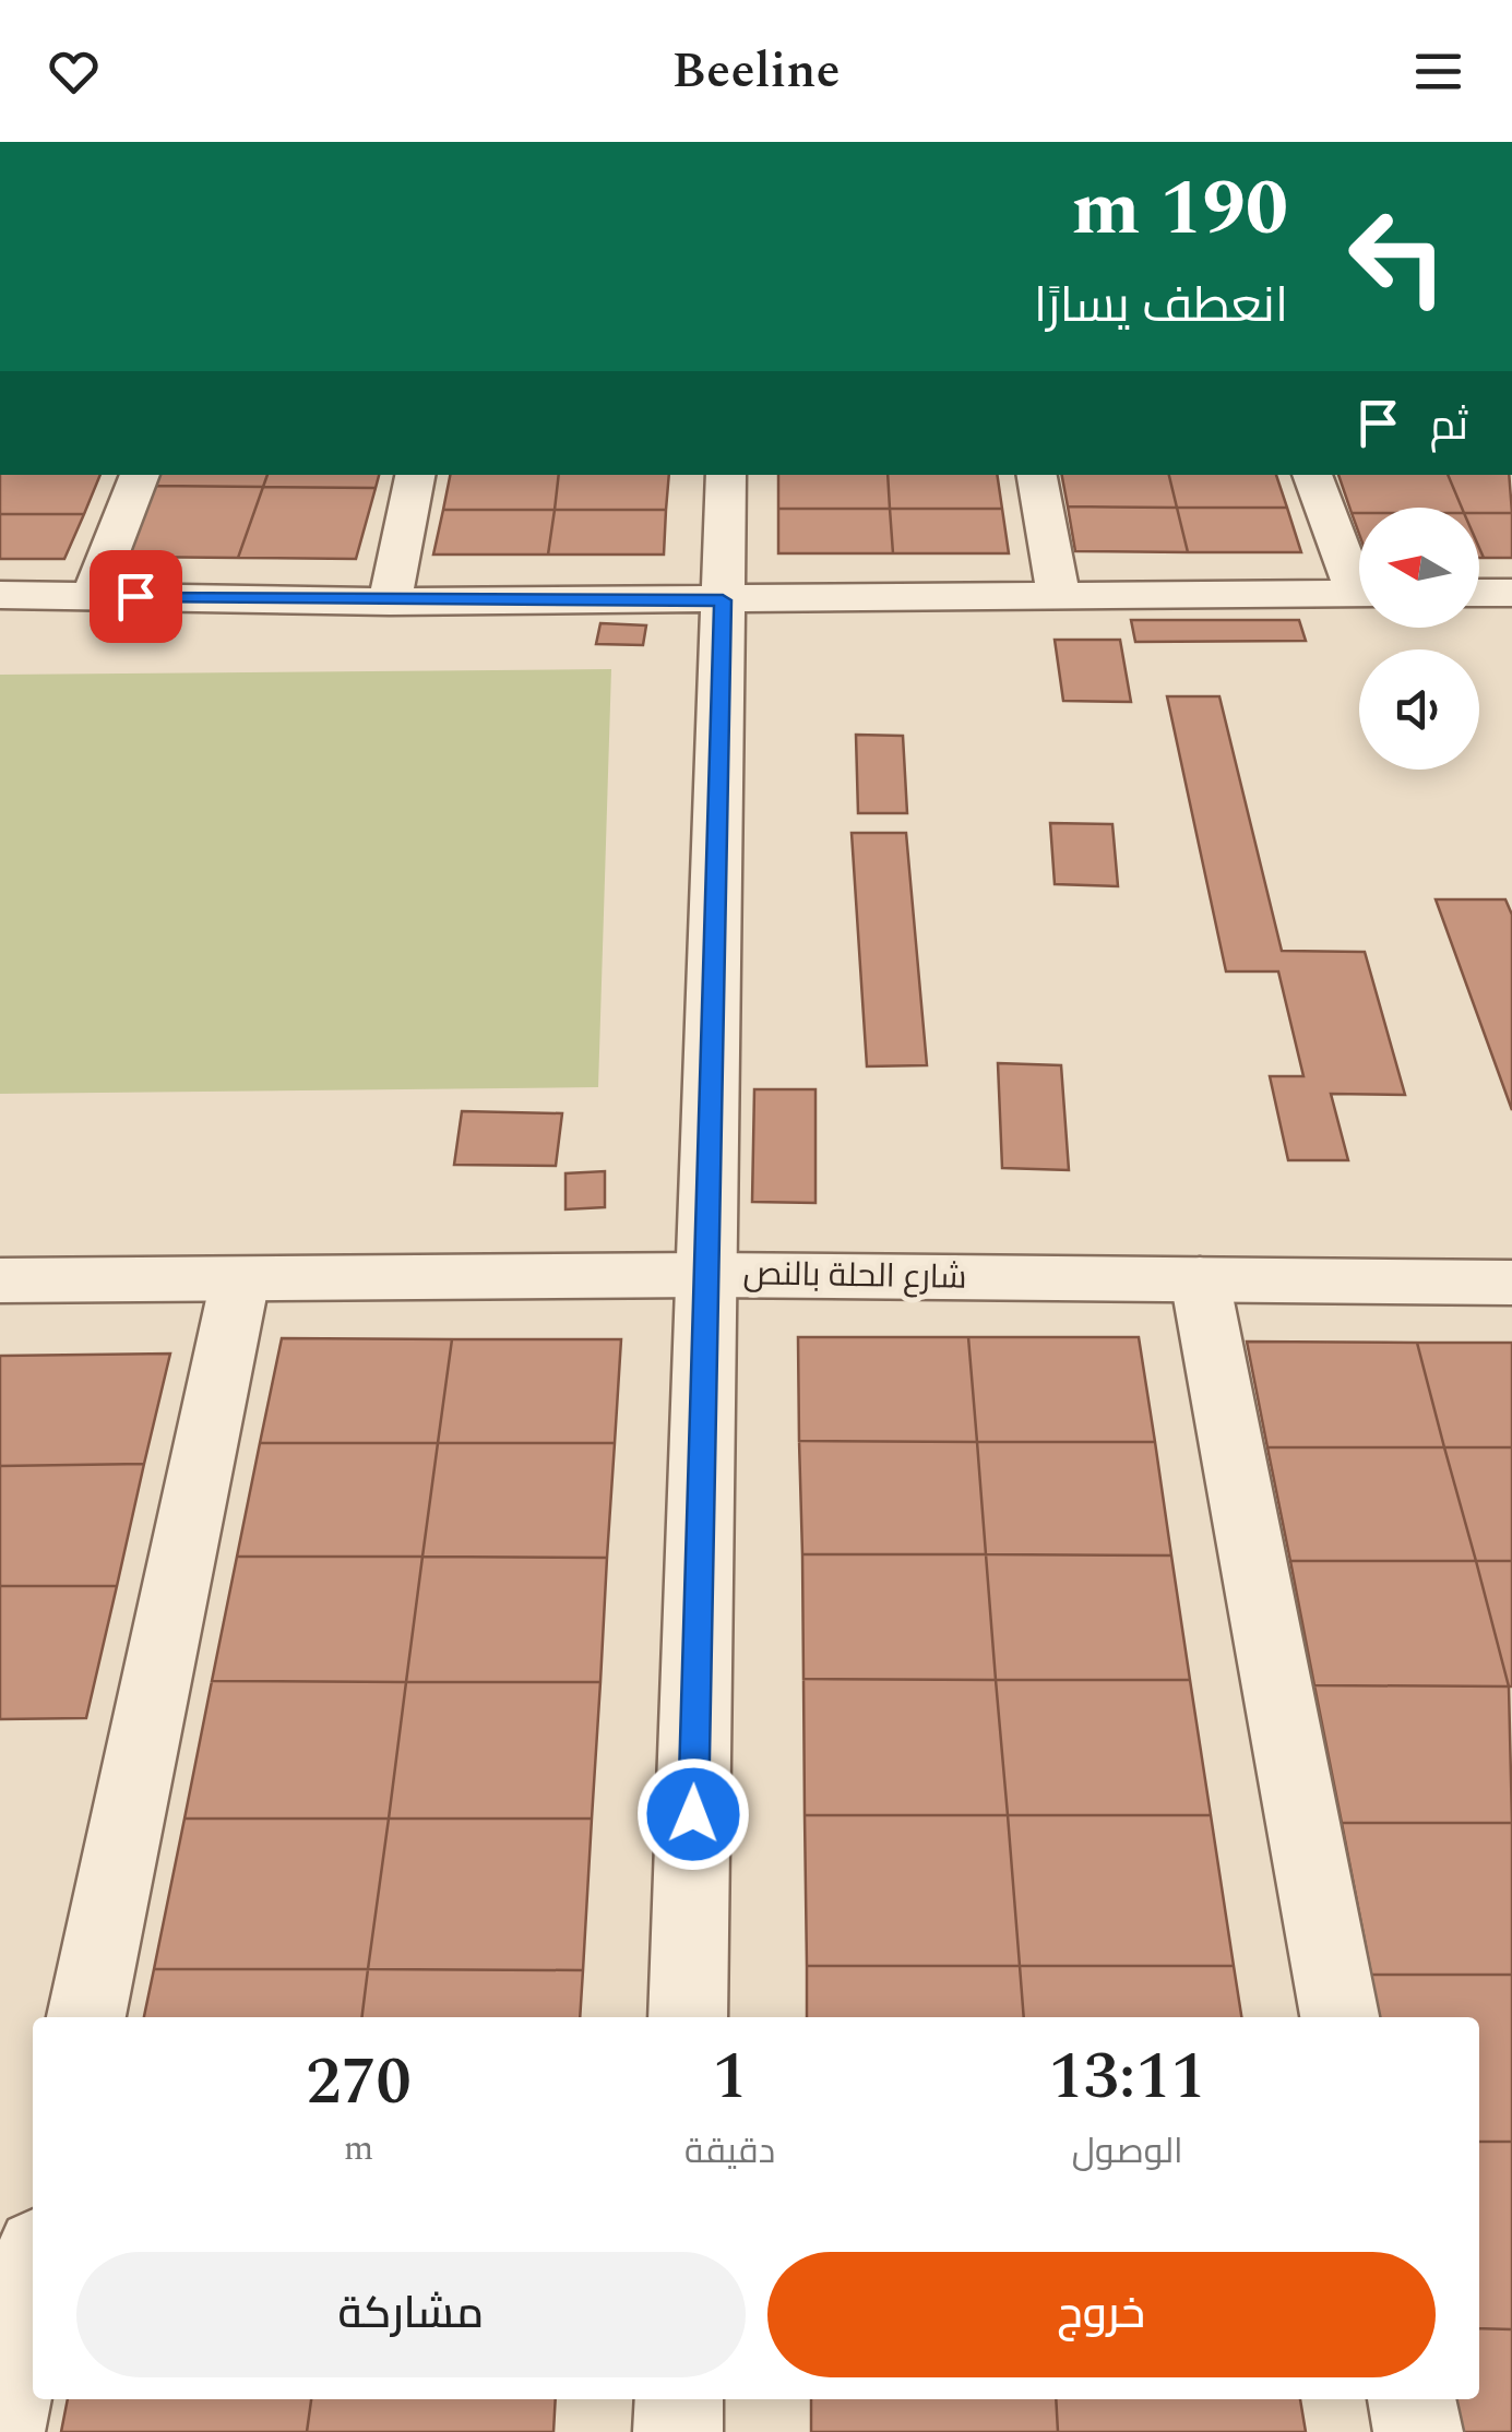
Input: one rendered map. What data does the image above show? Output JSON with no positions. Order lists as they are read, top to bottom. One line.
{"streets":{"street":["شارع الحلة بالنص"]},"north":"left","page":{"header":"Beeline","turn":["190 m","انعطف يسارًا"],"then":"ثم","eta":["13:11","الوصول","1","دقيقة","270","m"],"buttons":["خروج","مشاركة"]}}
